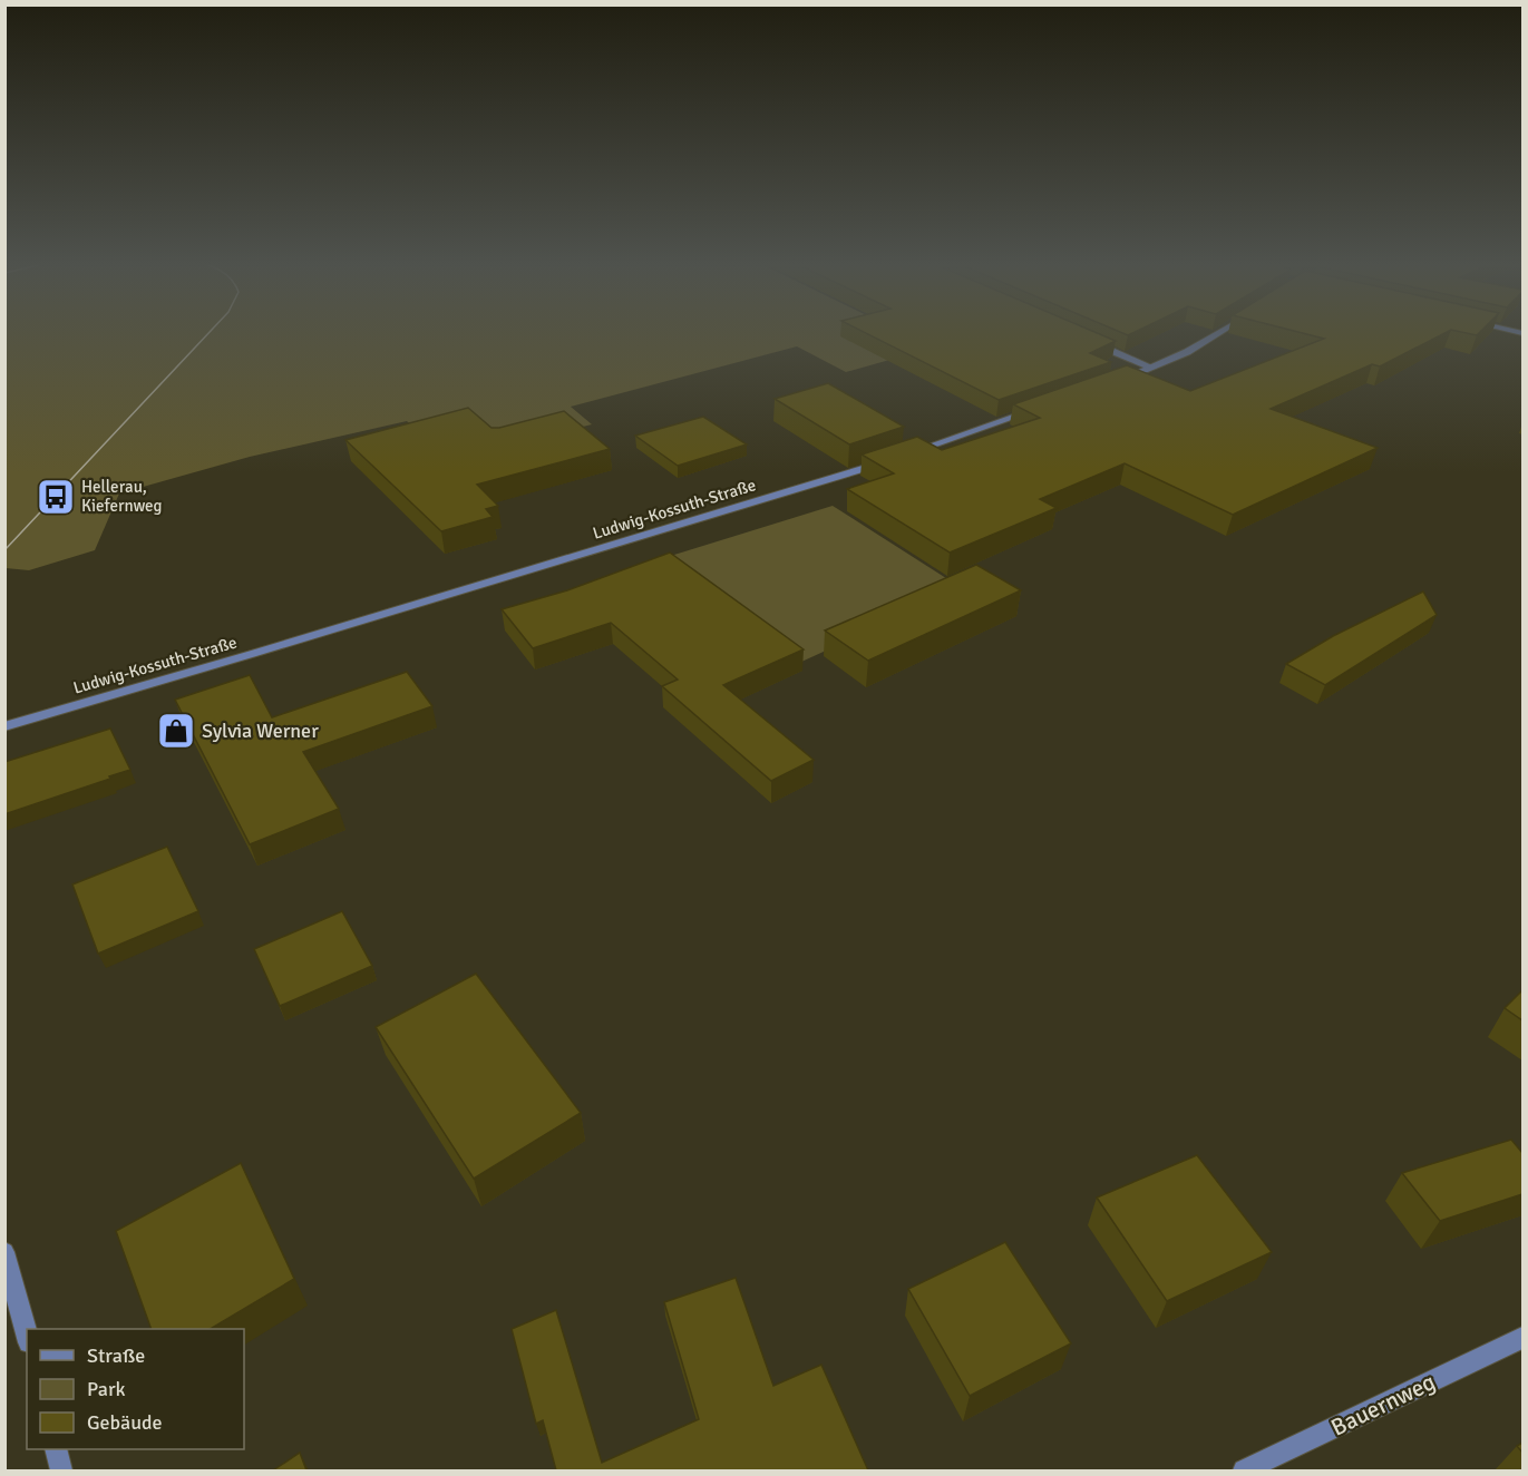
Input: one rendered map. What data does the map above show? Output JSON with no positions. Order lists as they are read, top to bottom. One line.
{"streets":{"street":["Ludwig-Kossuth-Straße","Bauernweg"]},"places":{"bus stop":["Hellerau, Kiefernweg"],"shop":["Sylvia Werner"]},"legend":["Straße","Park","Gebäude"]}
